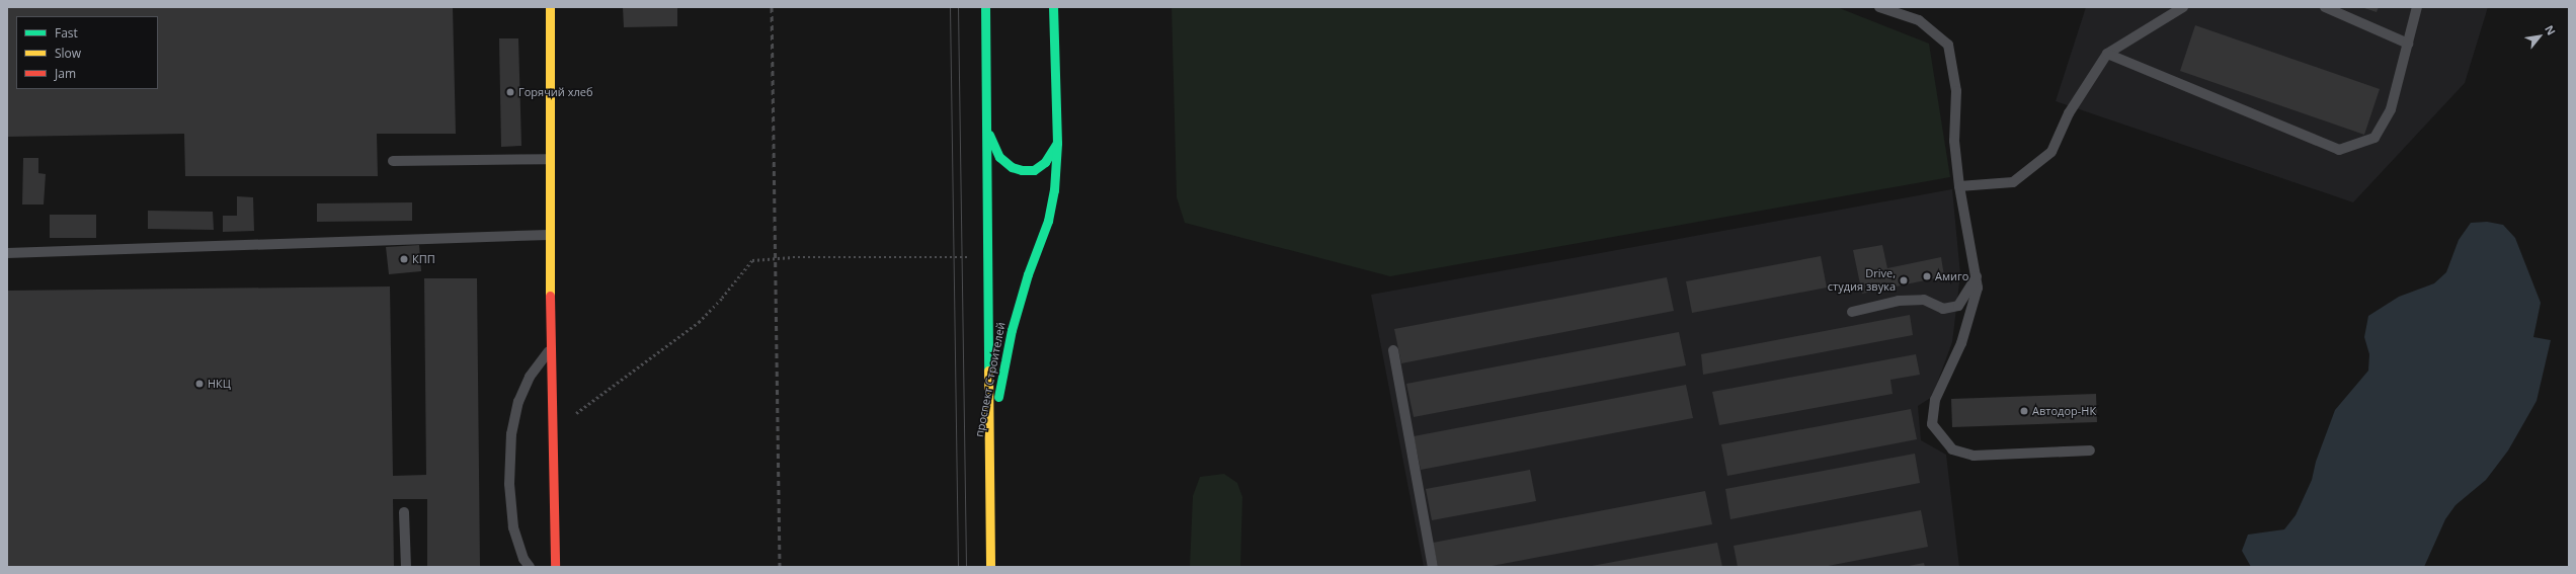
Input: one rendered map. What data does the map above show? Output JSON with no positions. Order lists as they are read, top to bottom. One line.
{"streets":{"main road":["проспект Строителей"]},"places":["Горячий хлеб","КПП","Амиго","Drive, студия звука","НКЦ","Автодор-НК"],"legend":["Fast","Slow","Jam"],"north":"top right"}
